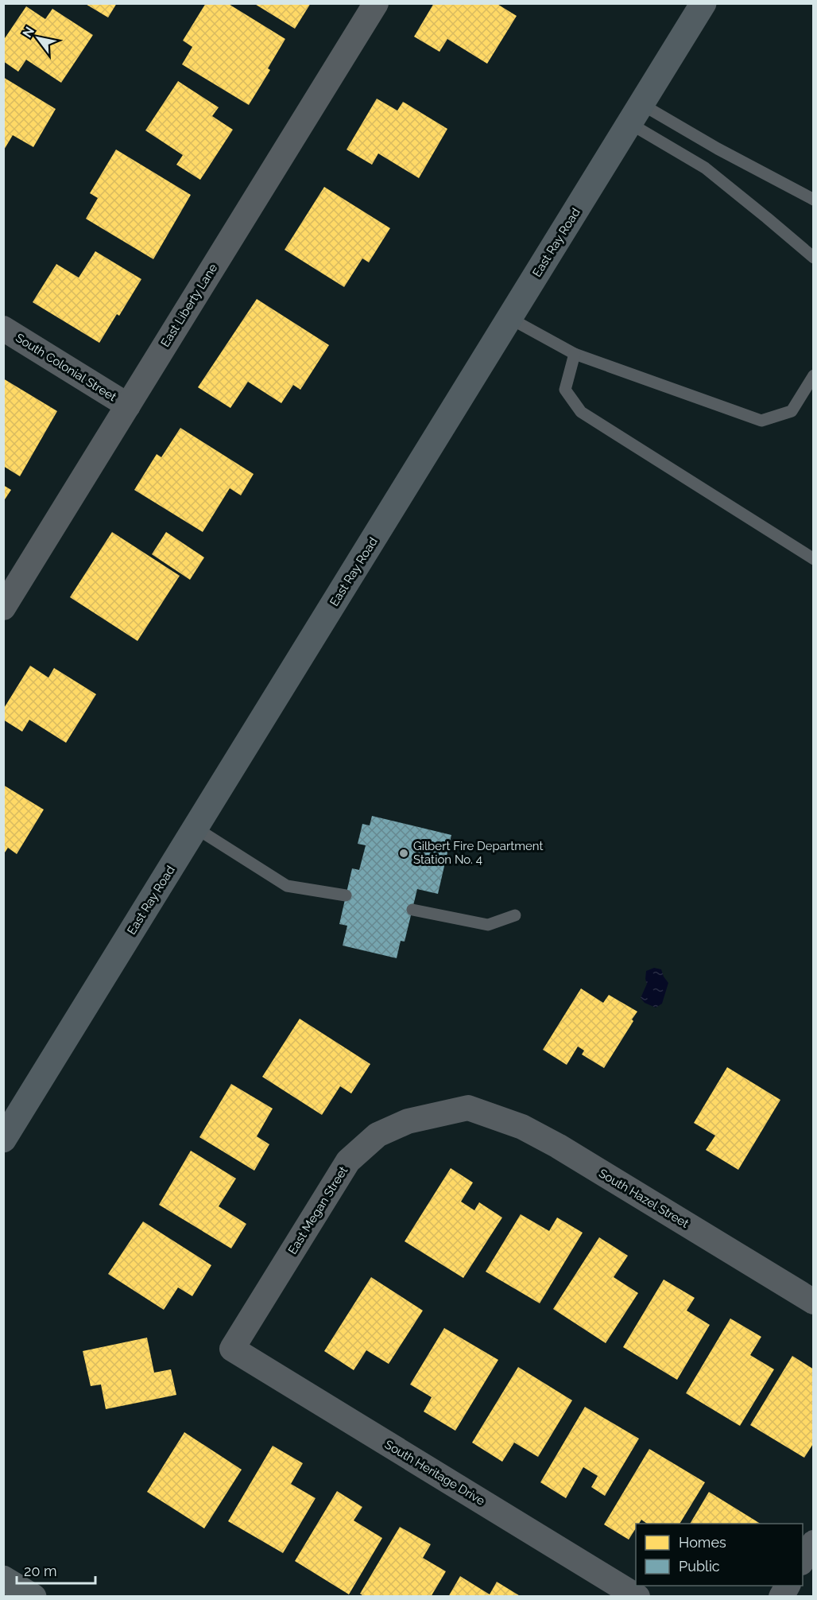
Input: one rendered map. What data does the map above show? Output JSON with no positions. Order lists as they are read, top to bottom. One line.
{"streets":{"main road":["East Ray Road"],"street":["East Liberty Lane","South Colonial Street","South Hazel Street","East Megan Street","South Heritage Drive"]},"crossings":[["East Liberty Lane","South Colonial Street"],["South Hazel Street","East Megan Street"],["East Megan Street","South Heritage Drive"]],"places":["Gilbert Fire Department Station No. 4"],"legend":["Homes","Public"],"scale_bar":"20 m","north":"top left"}
